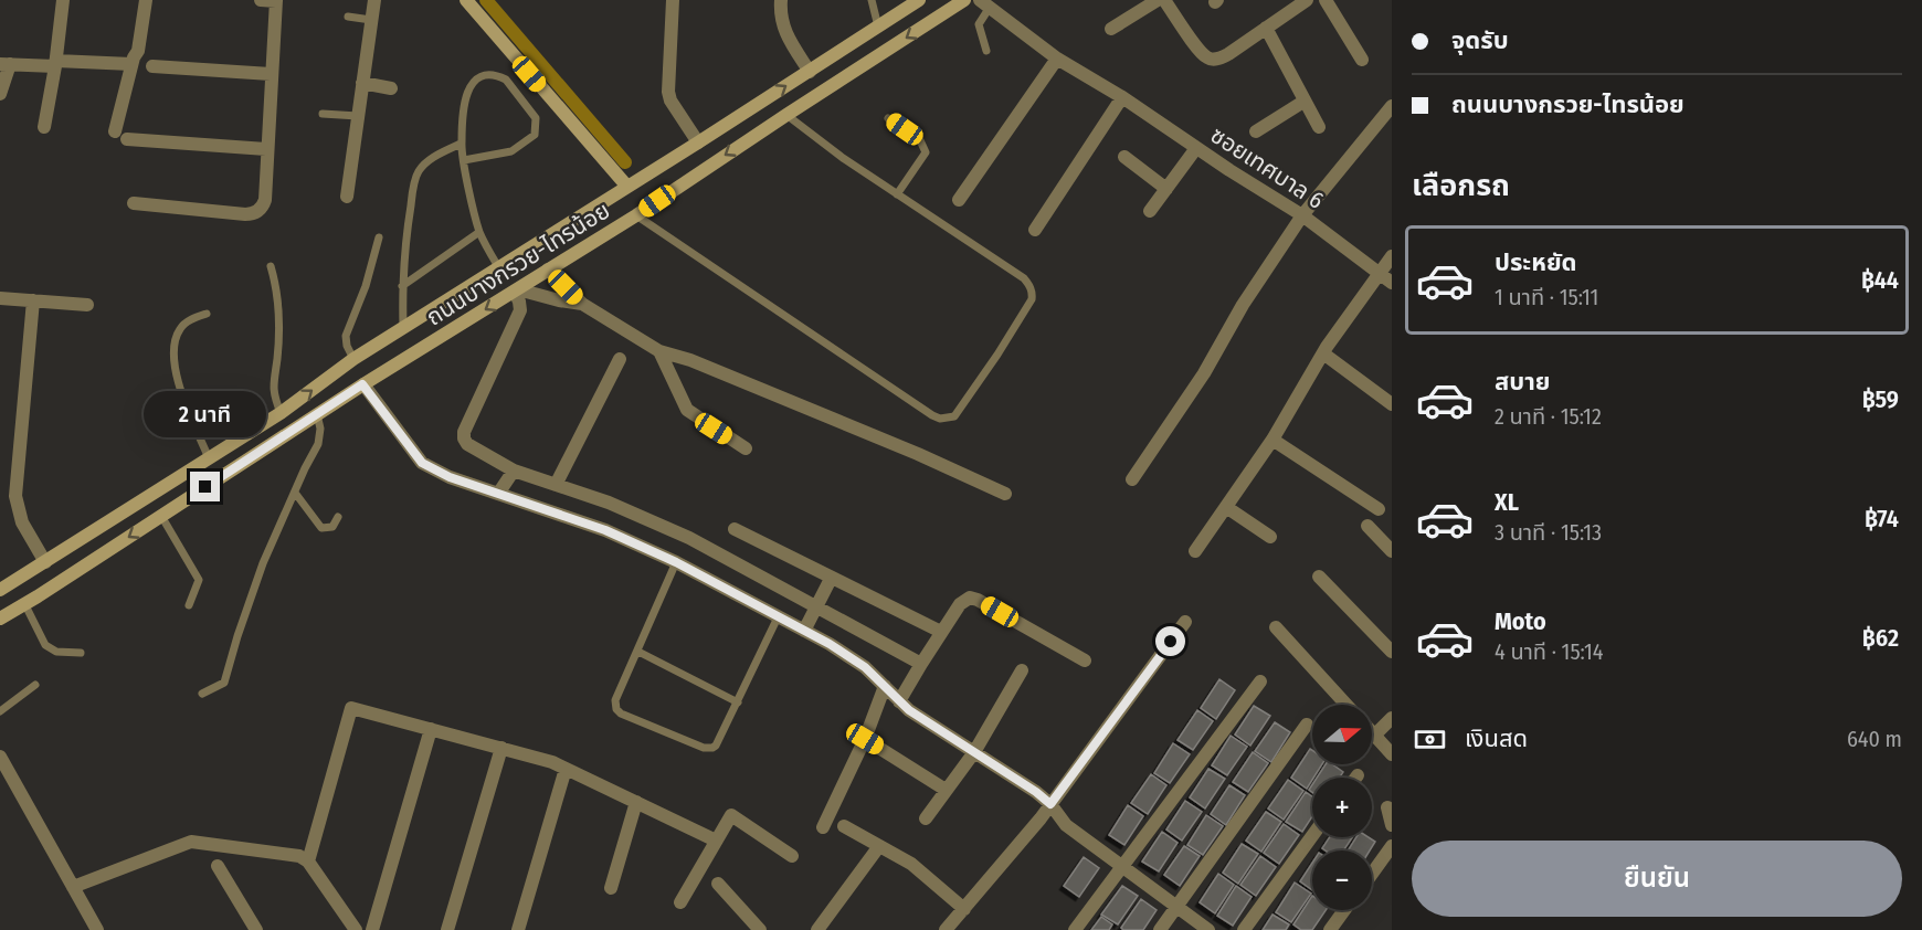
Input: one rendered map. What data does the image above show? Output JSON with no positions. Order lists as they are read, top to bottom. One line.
{"streets":{"main road":["ถนนบางกรวย-ไทรน้อย"],"street":["ซอยเทศบาล 6"]},"north":"right","page":{"banner":["จุดรับ","ถนนบางกรวย-ไทรน้อย"],"heading":"เลือกรถ","list":[{"name":"ประหยัด","note":"1 นาที · 15:11","value":"฿44"},{"name":"สบาย","note":"2 นาที · 15:12","value":"฿59"},{"name":"XL","note":"3 นาที · 15:13","value":"฿74"},{"name":"Moto","note":"4 นาที · 15:14","value":"฿62"}],"bubble":"2 นาที","pay":["เงินสด","640 m"],"map_buttons":["+","−"],"buttons":"ยืนยัน"}}
